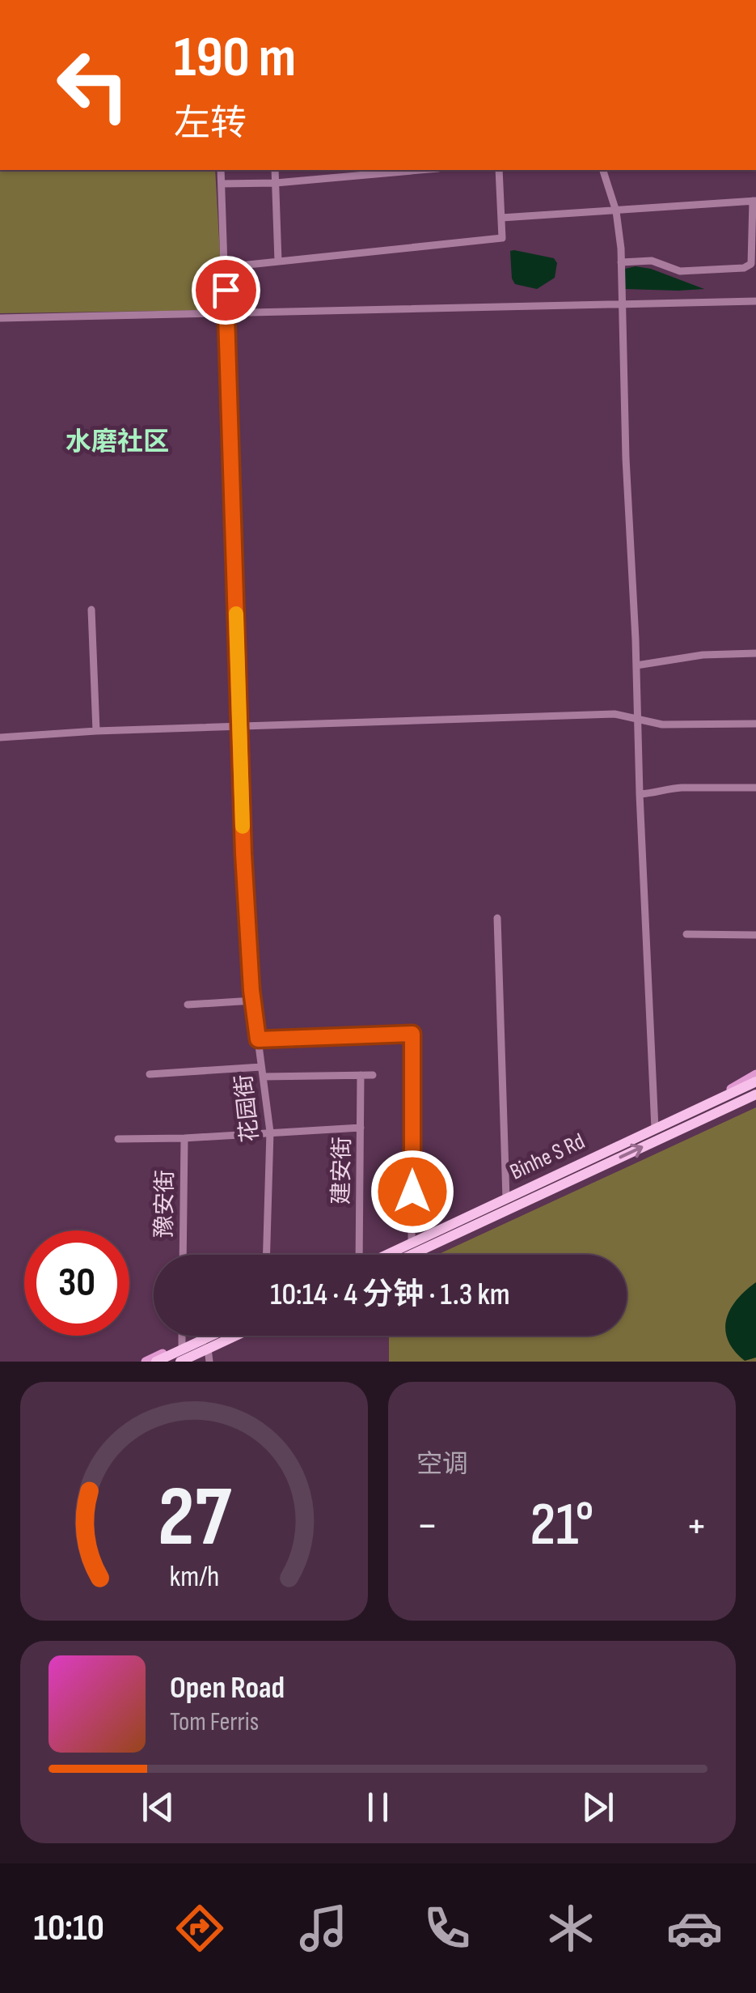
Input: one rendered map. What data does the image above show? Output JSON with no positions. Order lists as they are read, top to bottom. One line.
{"streets":{"main road":["Binhe S Rd"],"street":["花园街","建安街","豫安街"]},"districts":["水磨社区"],"page":{"turn":["190 m","左转"],"limit":"30","trip":"10:14 · 4 分钟 · 1.3 km","tile":"空调","heat":["−","21°","+"],"song":["Open Road","Tom Ferris"],"tabs":"10:10","gauge":["27","km/h"]}}
